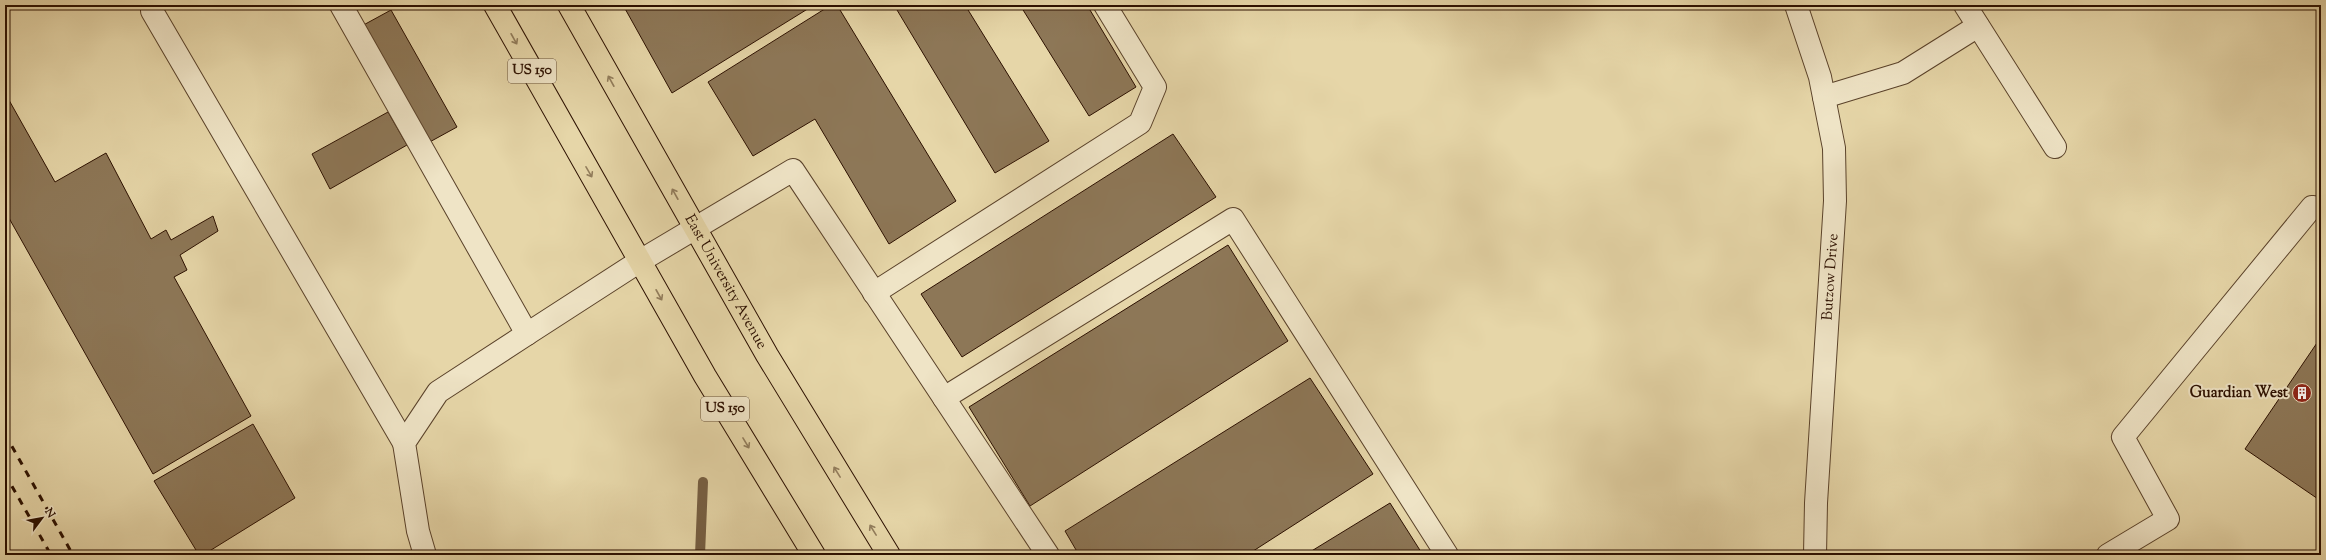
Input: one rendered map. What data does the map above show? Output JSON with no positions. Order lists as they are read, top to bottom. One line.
{"streets":{"main road":["US 150","East University Avenue"],"street":["Butzow Drive"]},"places":{"building":["Guardian West"]},"north":"top right"}
